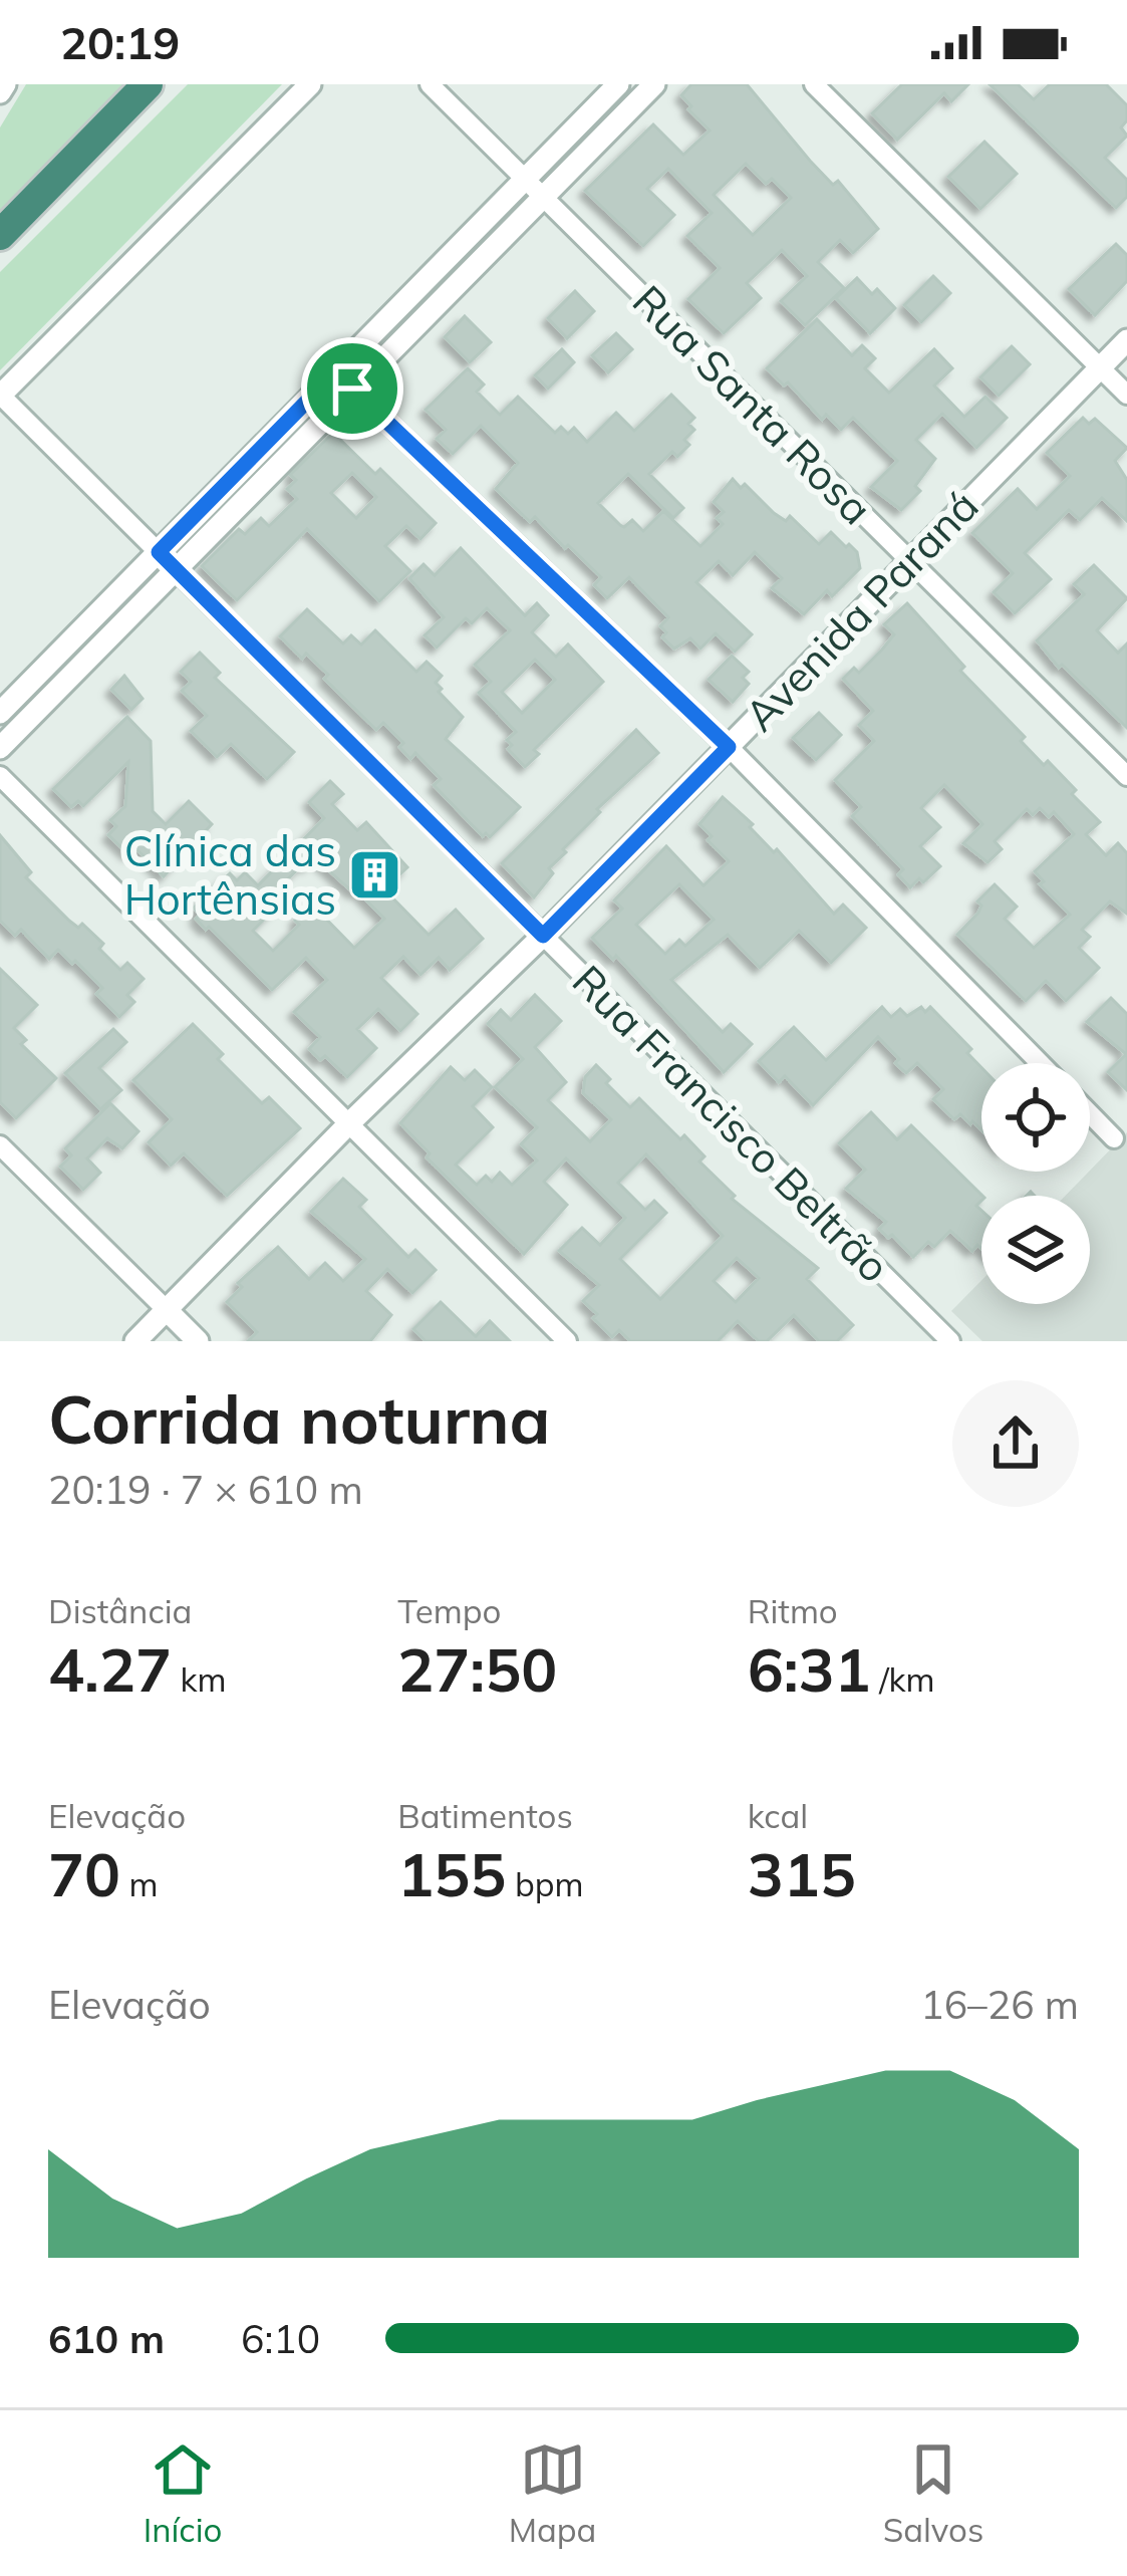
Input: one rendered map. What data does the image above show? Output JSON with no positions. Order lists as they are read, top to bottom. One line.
{"streets":{"street":["Rua Santa Rosa","Avenida Paraná","Rua Francisco Beltrão"]},"crossings":[["Rua Santa Rosa","Avenida Paraná"],["Avenida Paraná","Rua Francisco Beltrão"]],"places":{"building":["Clínica das Hortênsias"]},"page":{"status":"20:19","heading":["Corrida noturna","20:19 · 7 × 610 m"],"stats":[["Distância","4.27 km"],["Tempo","27:50"],["Ritmo","6:31 /km"],["Elevação","70 m"],["Batimentos","155 bpm"],["kcal","315"]],"chart":["Elevação","16–26 m"],"list":[{"name":"610 m","note":"6:10"}],"tabs":["Início","Mapa","Salvos"]}}
